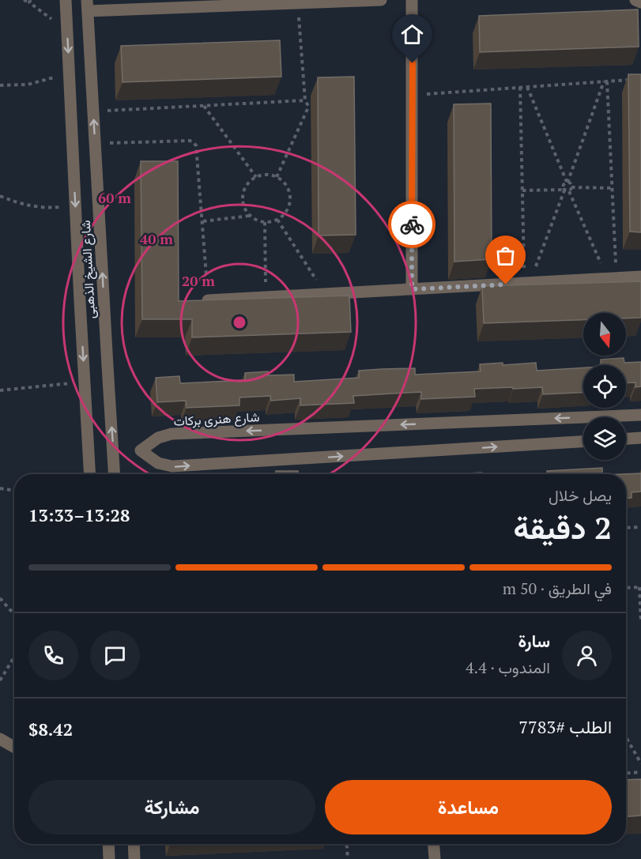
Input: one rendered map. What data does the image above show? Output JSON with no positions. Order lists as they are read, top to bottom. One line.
{"streets":{"street":["شارع الشيخ الذهبى","شارع هنرى بركات"]},"north":"bottom","page":{"heading":["2 دقيقة","يصل خلال","13:28–13:33"],"panel":["سارة","المندوب · 4.4","الطلب #7783","$8.42"],"bar":"في الطريق · 50 m","buttons":["مساعدة","مشاركة"]},"rings":["60 m","40 m","20 m"]}
